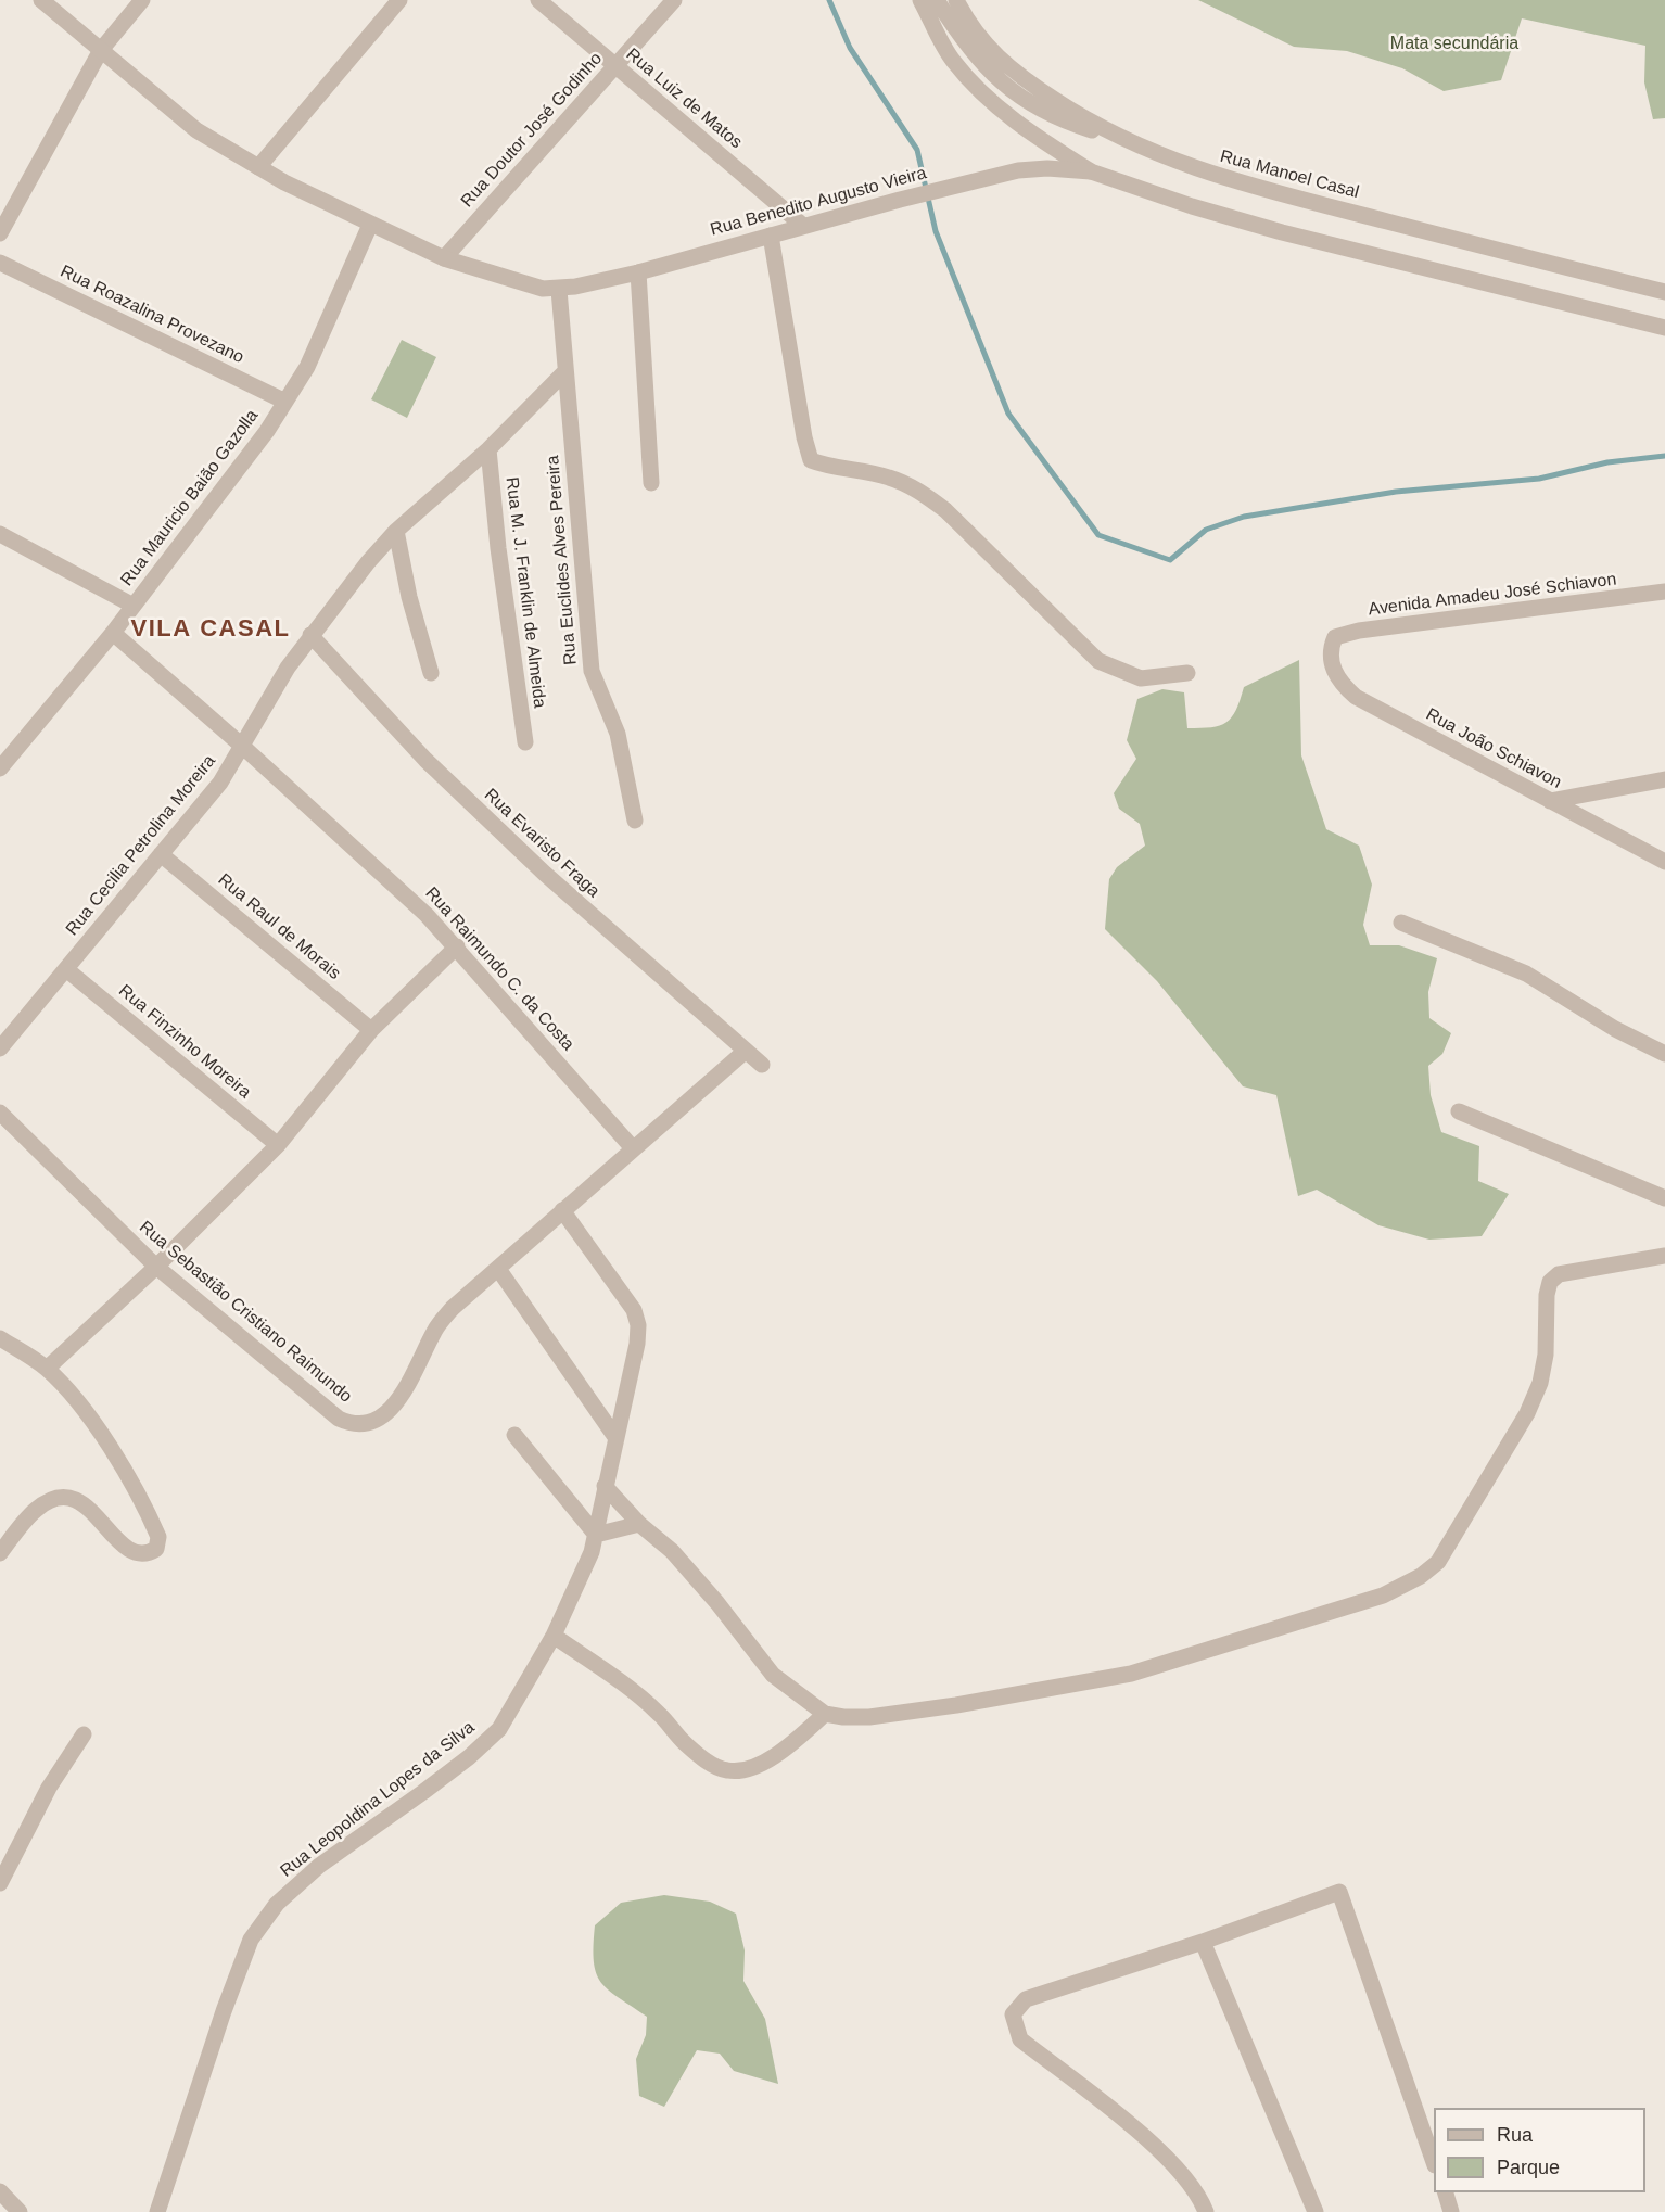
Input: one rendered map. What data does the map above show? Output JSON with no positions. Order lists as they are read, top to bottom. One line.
{"streets":{"street":["Rua Luiz de Matos","Rua Doutor José Godinho","Rua Manoel Casal","Rua Benedito Augusto Vieira","Rua Roazalina Provezano","Rua Mauricio Baião Gazolla","Rua Euclides Alves Pereira","Rua M. J. Franklin de Almeida","Avenida Amadeu José Schiavon","Rua João Schiavon","Rua Evaristo Fraga","Rua Cecilia Petrolina Moreira","Rua Raul de Morais","Rua Raimundo C. da Costa","Rua Finzinho Moreira","Rua Sebastião Cristiano Raimundo","Rua Leopoldina Lopes da Silva"]},"crossings":[["Rua Luiz de Matos","Rua Doutor José Godinho"],["Rua Luiz de Matos","Rua Benedito Augusto Vieira"],["Rua Benedito Augusto Vieira","Rua Euclides Alves Pereira"],["Rua Roazalina Provezano","Rua Mauricio Baião Gazolla"],["Rua Mauricio Baião Gazolla","Rua Raimundo C. da Costa"],["Rua Euclides Alves Pereira","Rua Cecilia Petrolina Moreira"],["Rua M. J. Franklin de Almeida","Rua Cecilia Petrolina Moreira"],["Avenida Amadeu José Schiavon","Rua João Schiavon"],["Rua Evaristo Fraga","Rua Cecilia Petrolina Moreira"],["Rua Evaristo Fraga","Rua Sebastião Cristiano Raimundo"],["Rua Cecilia Petrolina Moreira","Rua Raul de Morais"],["Rua Cecilia Petrolina Moreira","Rua Raimundo C. da Costa"],["Rua Cecilia Petrolina Moreira","Rua Finzinho Moreira"],["Rua Raimundo C. da Costa","Rua Sebastião Cristiano Raimundo"],["Rua Sebastião Cristiano Raimundo","Rua Leopoldina Lopes da Silva"]],"districts":["VILA CASAL"],"parks":["Mata secundária"],"legend":["Rua","Parque"]}
